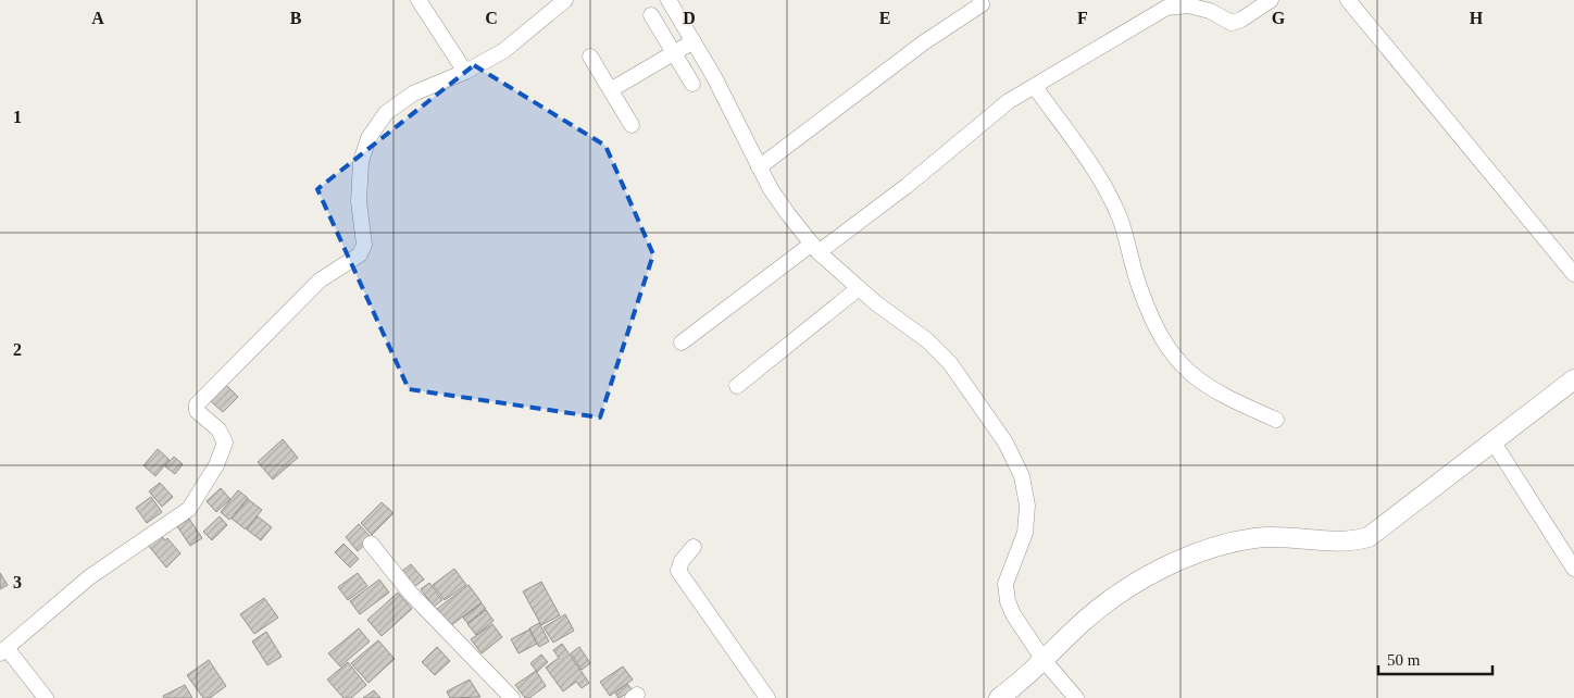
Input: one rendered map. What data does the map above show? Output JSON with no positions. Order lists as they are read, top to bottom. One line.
{"scale_bar":"50 m","grid":{"columns":["A","B","C","D","E","F","G","H"],"rows":["1","2","3"]}}
